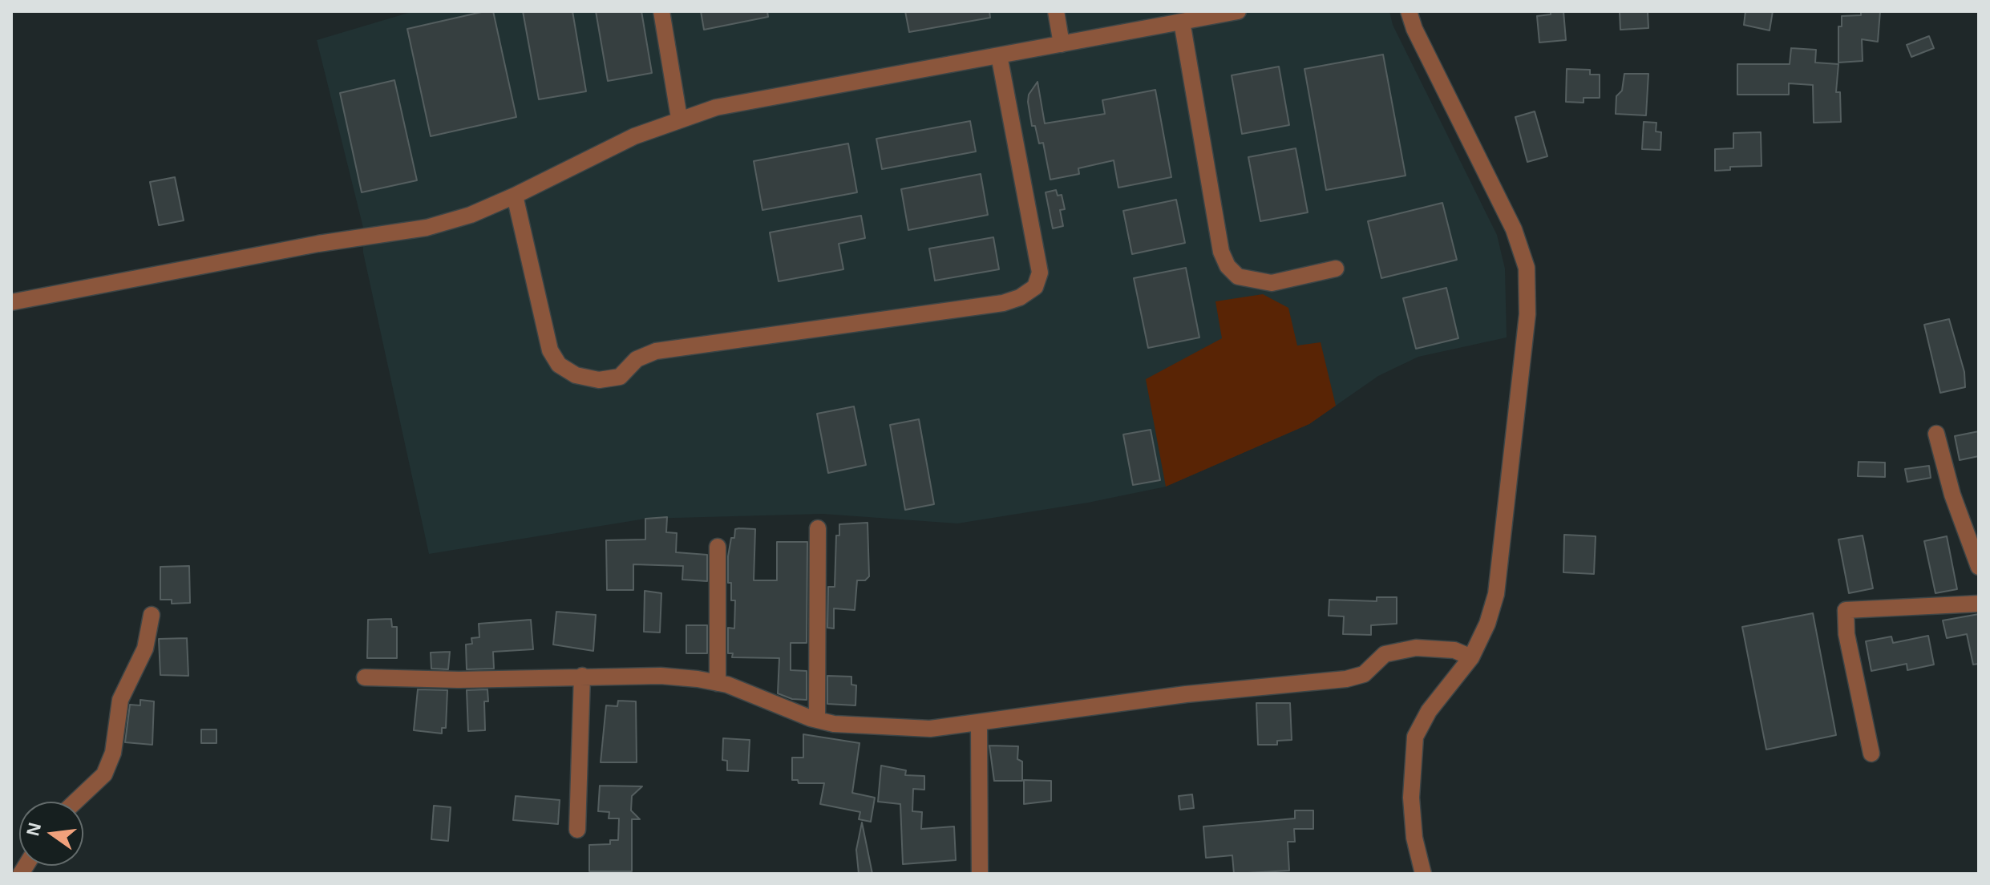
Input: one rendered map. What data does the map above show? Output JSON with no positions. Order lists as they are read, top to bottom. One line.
{"north":"left"}
